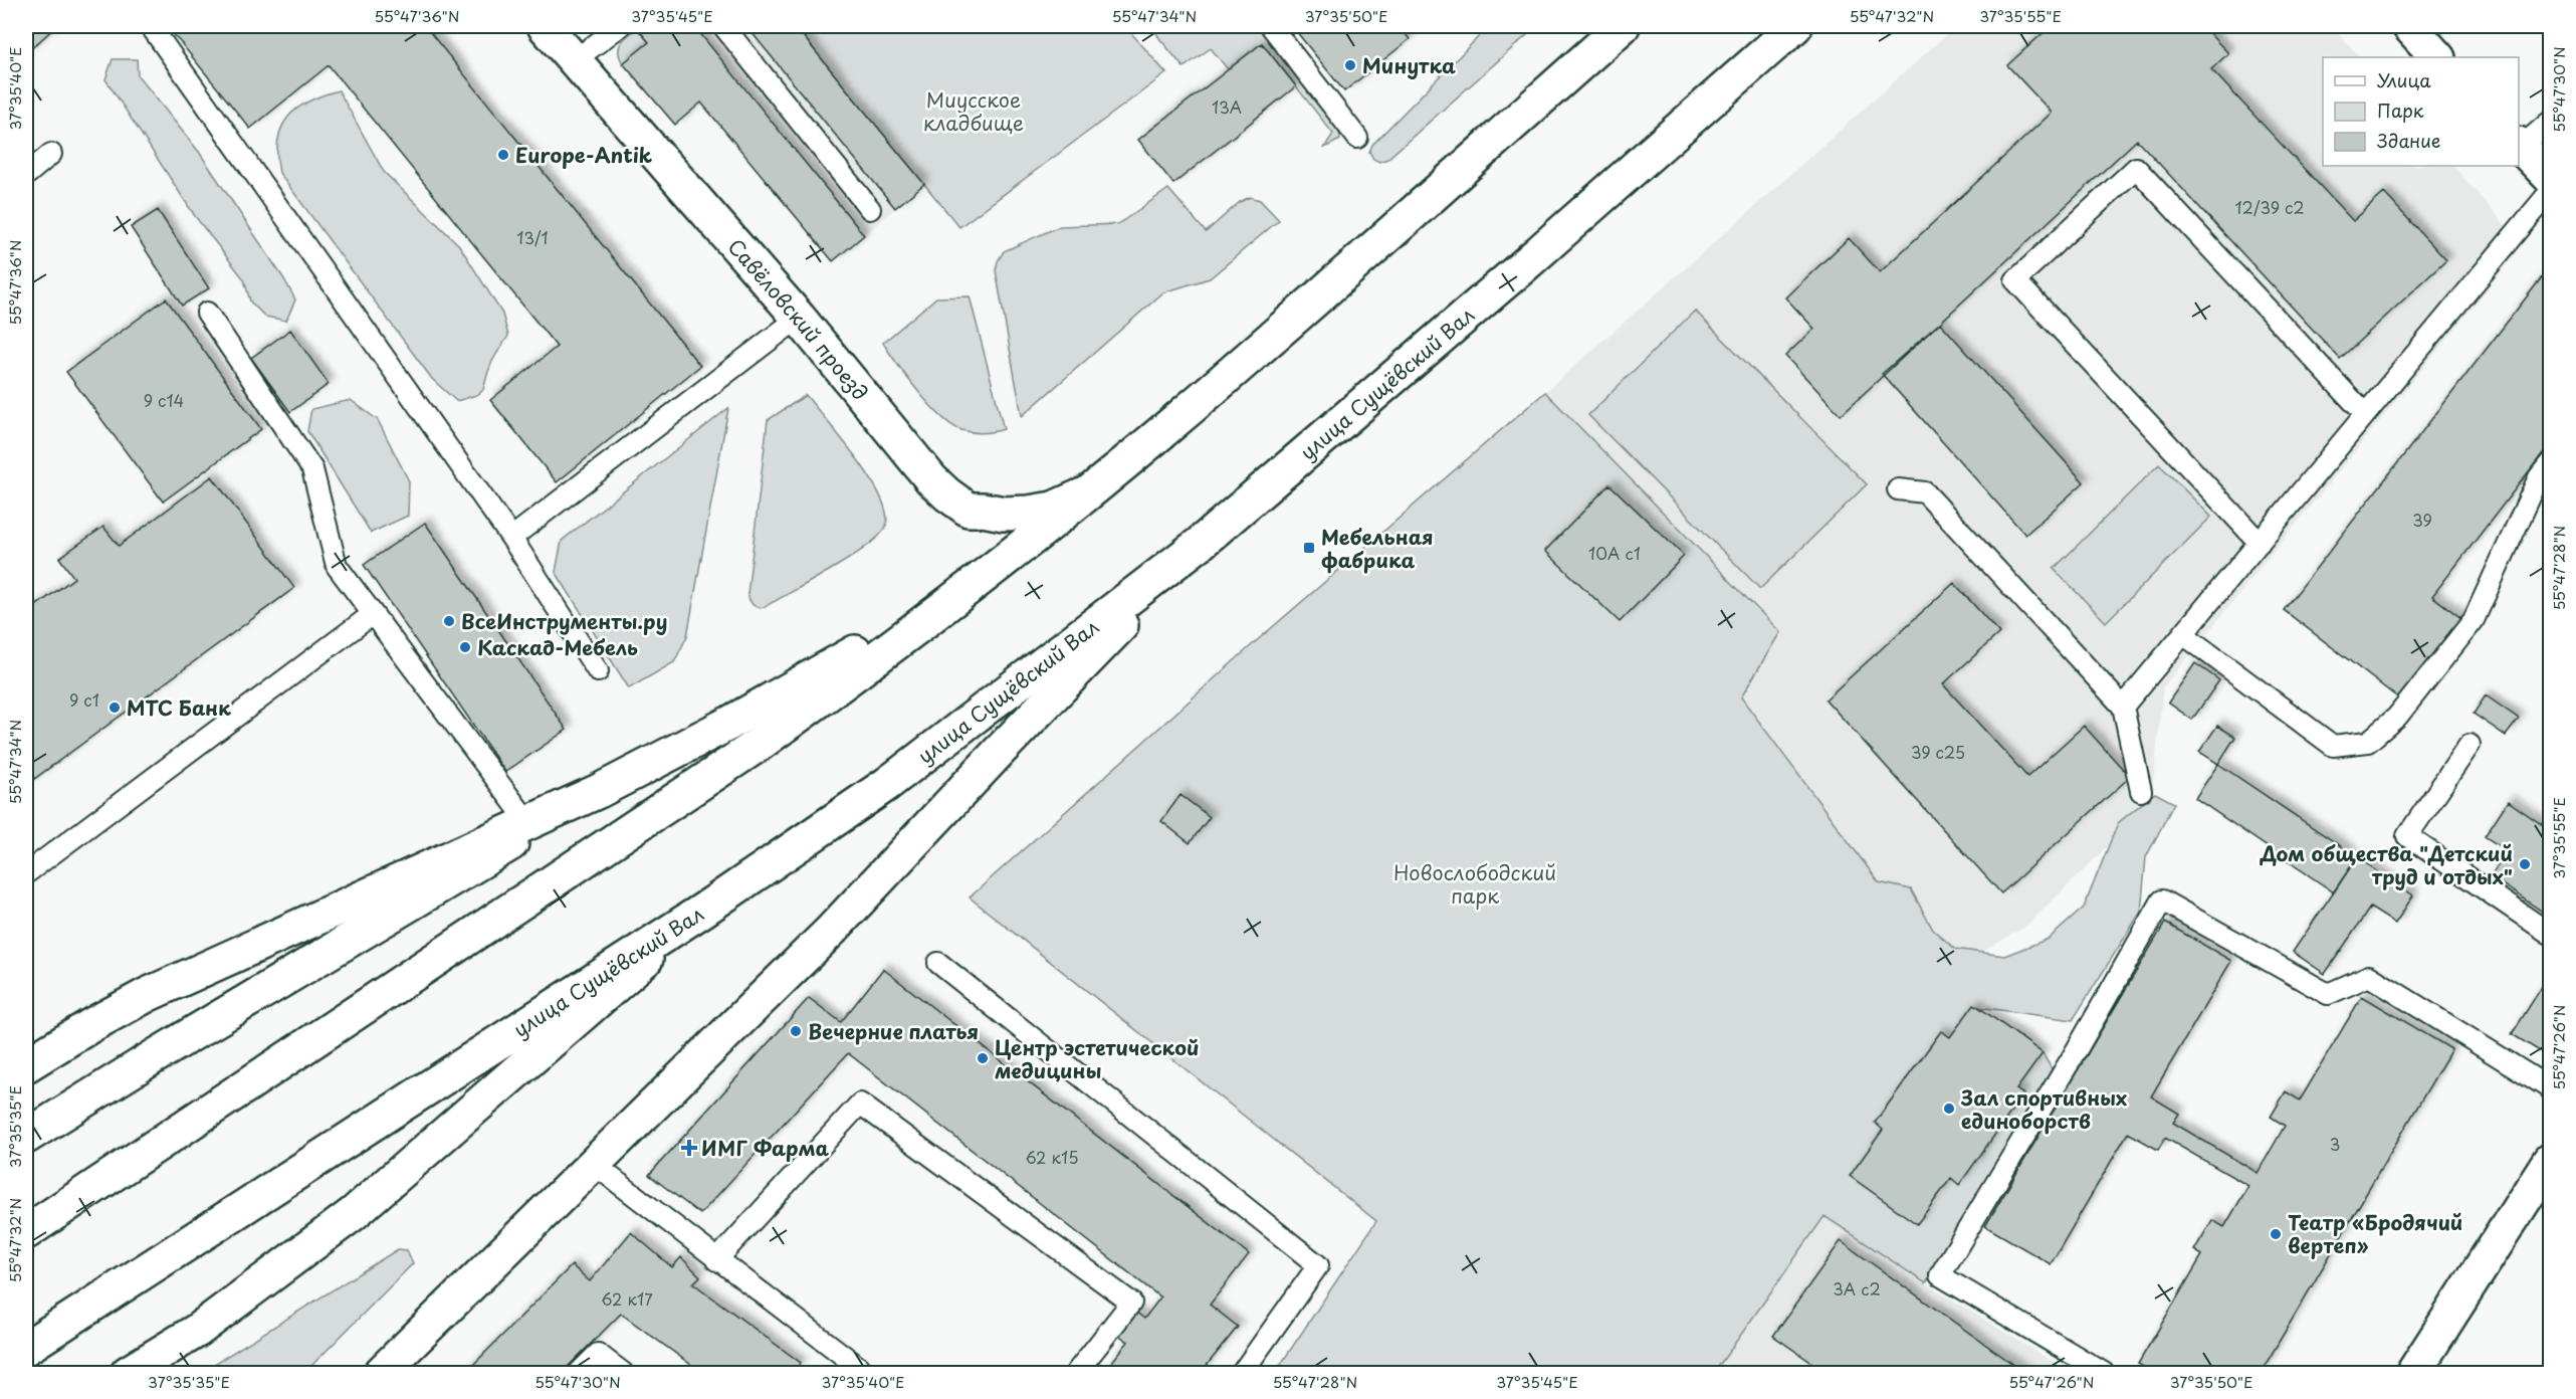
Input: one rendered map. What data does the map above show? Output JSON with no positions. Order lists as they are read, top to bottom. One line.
{"streets":{"main road":["Савёловский проезд","улица Сущёвский Вал"]},"parks":["Миусское кладбище","Новослободский парк"],"places":{"other":["Минутка","Europe-Antik","ВсеИнструменты.ру","Каскад-Мебель","МТС Банк","Дом общества \"Детский труд и отдых\"","Вечерние платья","Центр эстетической медицины","Зал спортивных единоборств","Театр «Бродячий вертеп»"],"transit":["Мебельная фабрика"],"health":["ИМГ Фарма"]},"house_numbers":["13А","12/39 с2","13/1","9 с14","39","10А с1","9 с1","39 с25","3","62 к15","3А с2","62 к17"],"legend":["Улица","Парк","Здание"],"coordinates":["55°47'36\"N","37°35'45\"E","55°47'34\"N","37°35'50\"E","55°47'32\"N","37°35'55\"E","37°35'40\"E","55°47'30\"N","55°47'28\"N","55°47'26\"N","37°35'35\"E"]}
